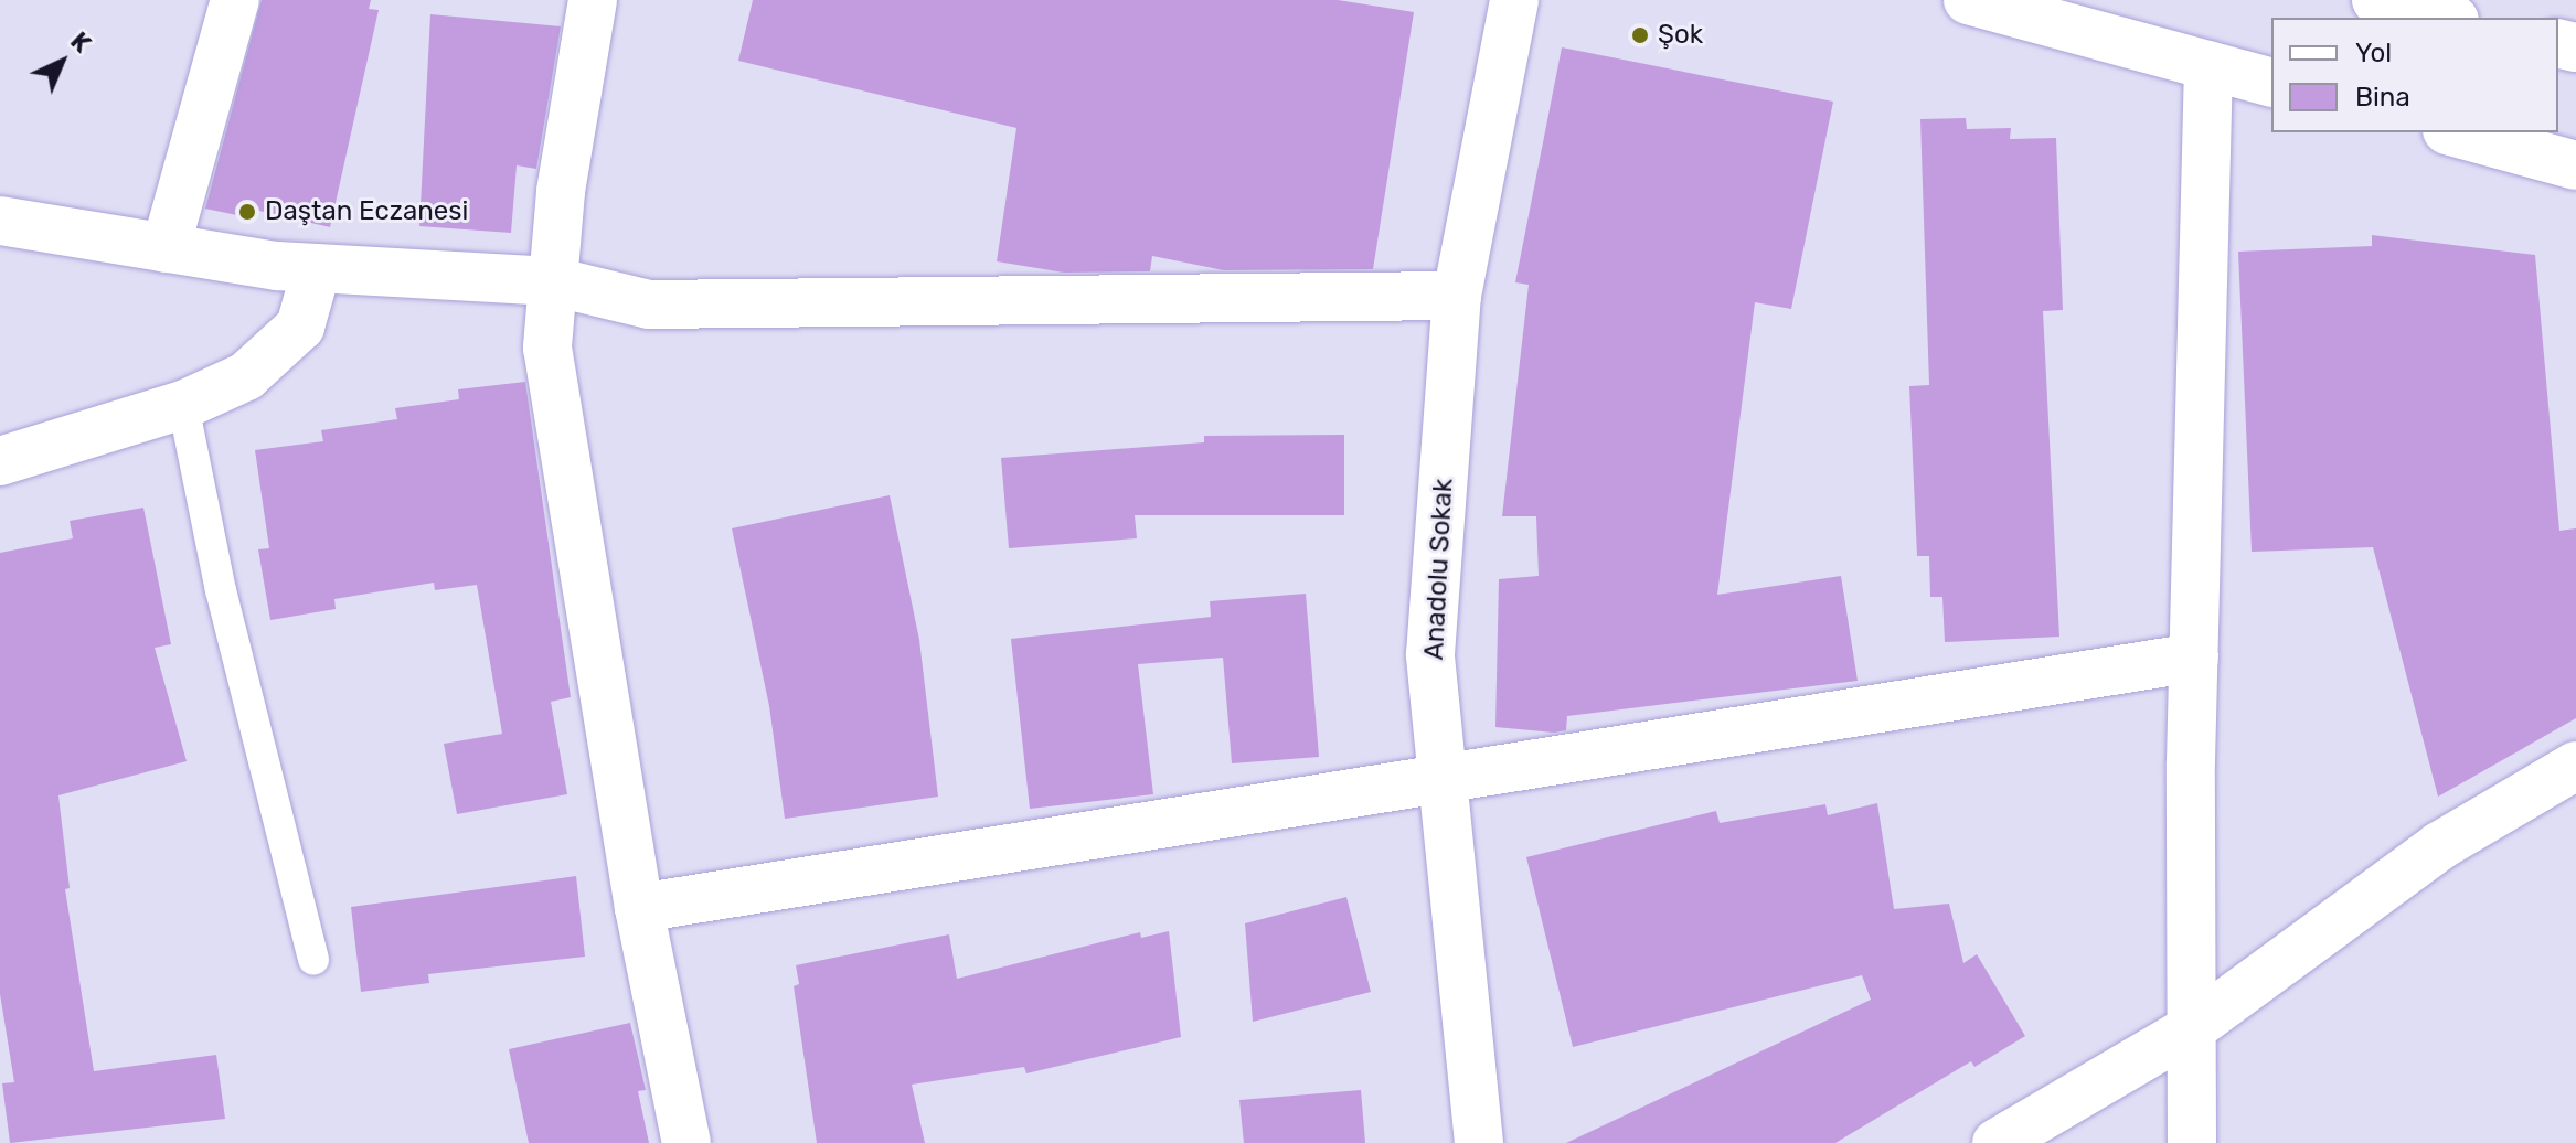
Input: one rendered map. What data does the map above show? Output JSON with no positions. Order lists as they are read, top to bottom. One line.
{"streets":{"street":["Anadolu Sokak"]},"places":["Şok","Daştan Eczanesi"],"legend":["Yol","Bina"],"north":"top right"}
